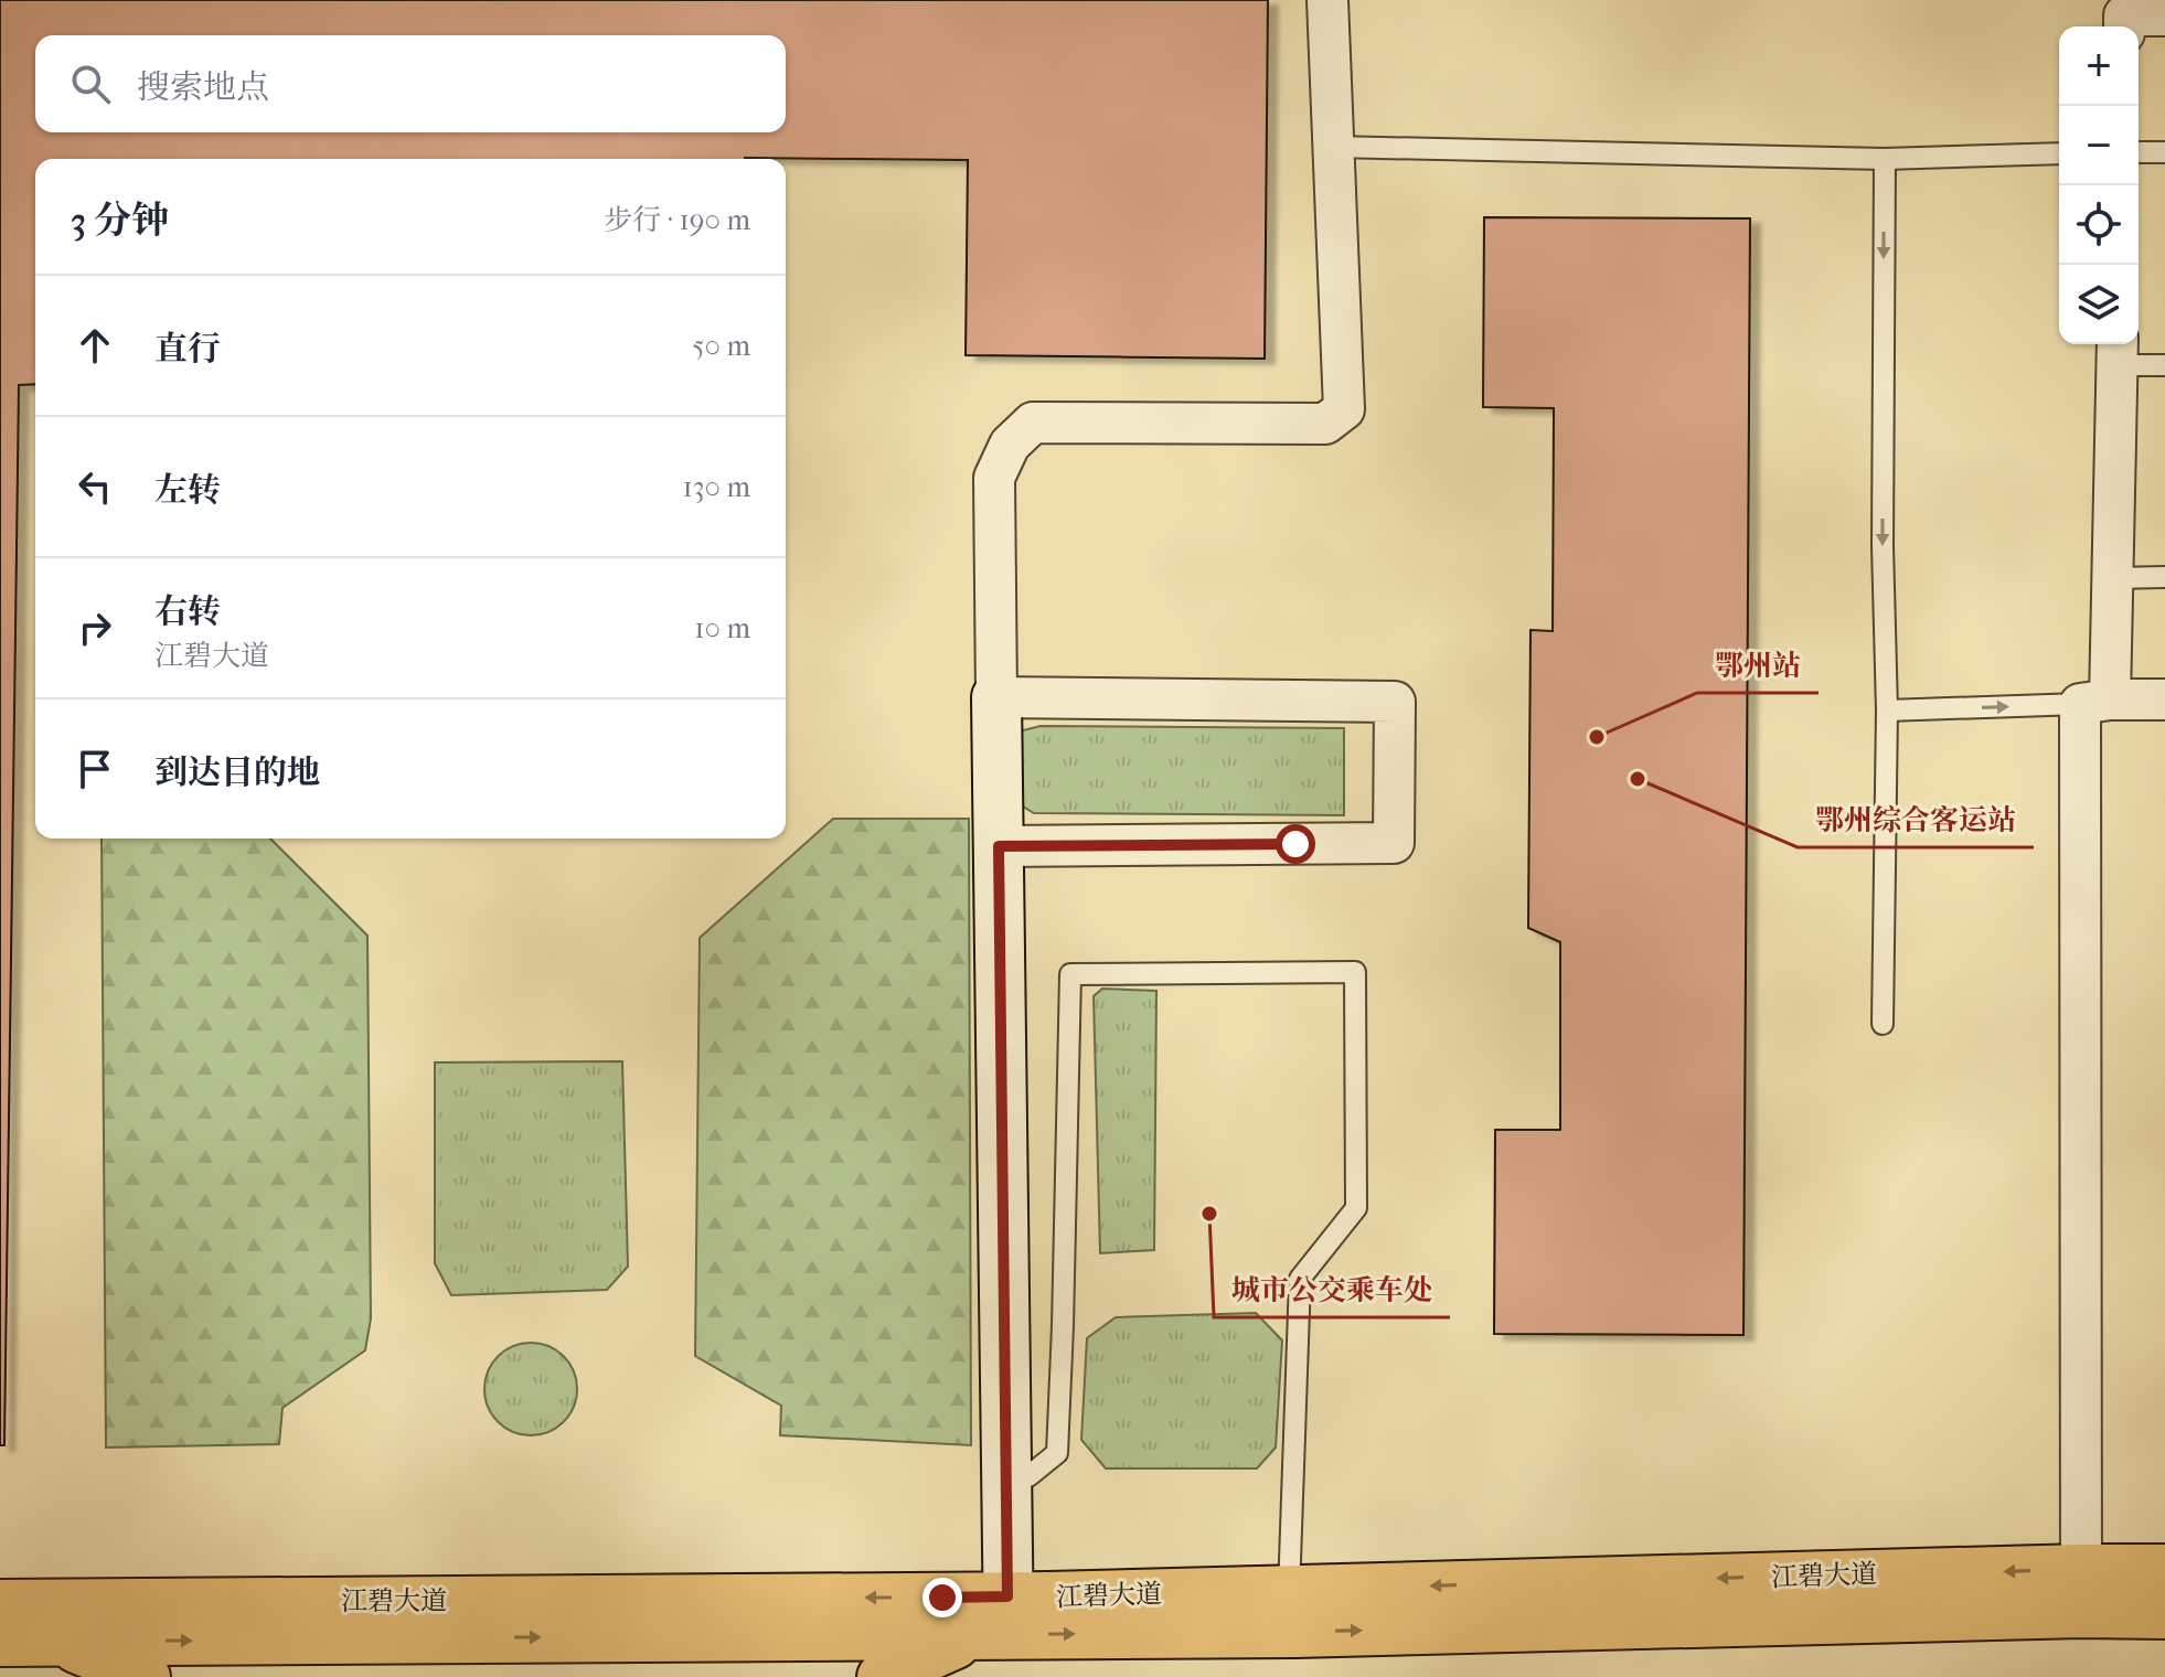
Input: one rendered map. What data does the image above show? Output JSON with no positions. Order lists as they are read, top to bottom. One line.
{"streets":{"main road":["江碧大道"]},"places":["鄂州站","鄂州综合客运站","城市公交乘车处"],"page":{"map_buttons":["+","−"],"search":"搜索地点","heading":["3 分钟","步行 · 190 m"],"list":[["直行","50 m"],["左转","130 m"],["右转","江碧大道","10 m"],"到达目的地"]}}
